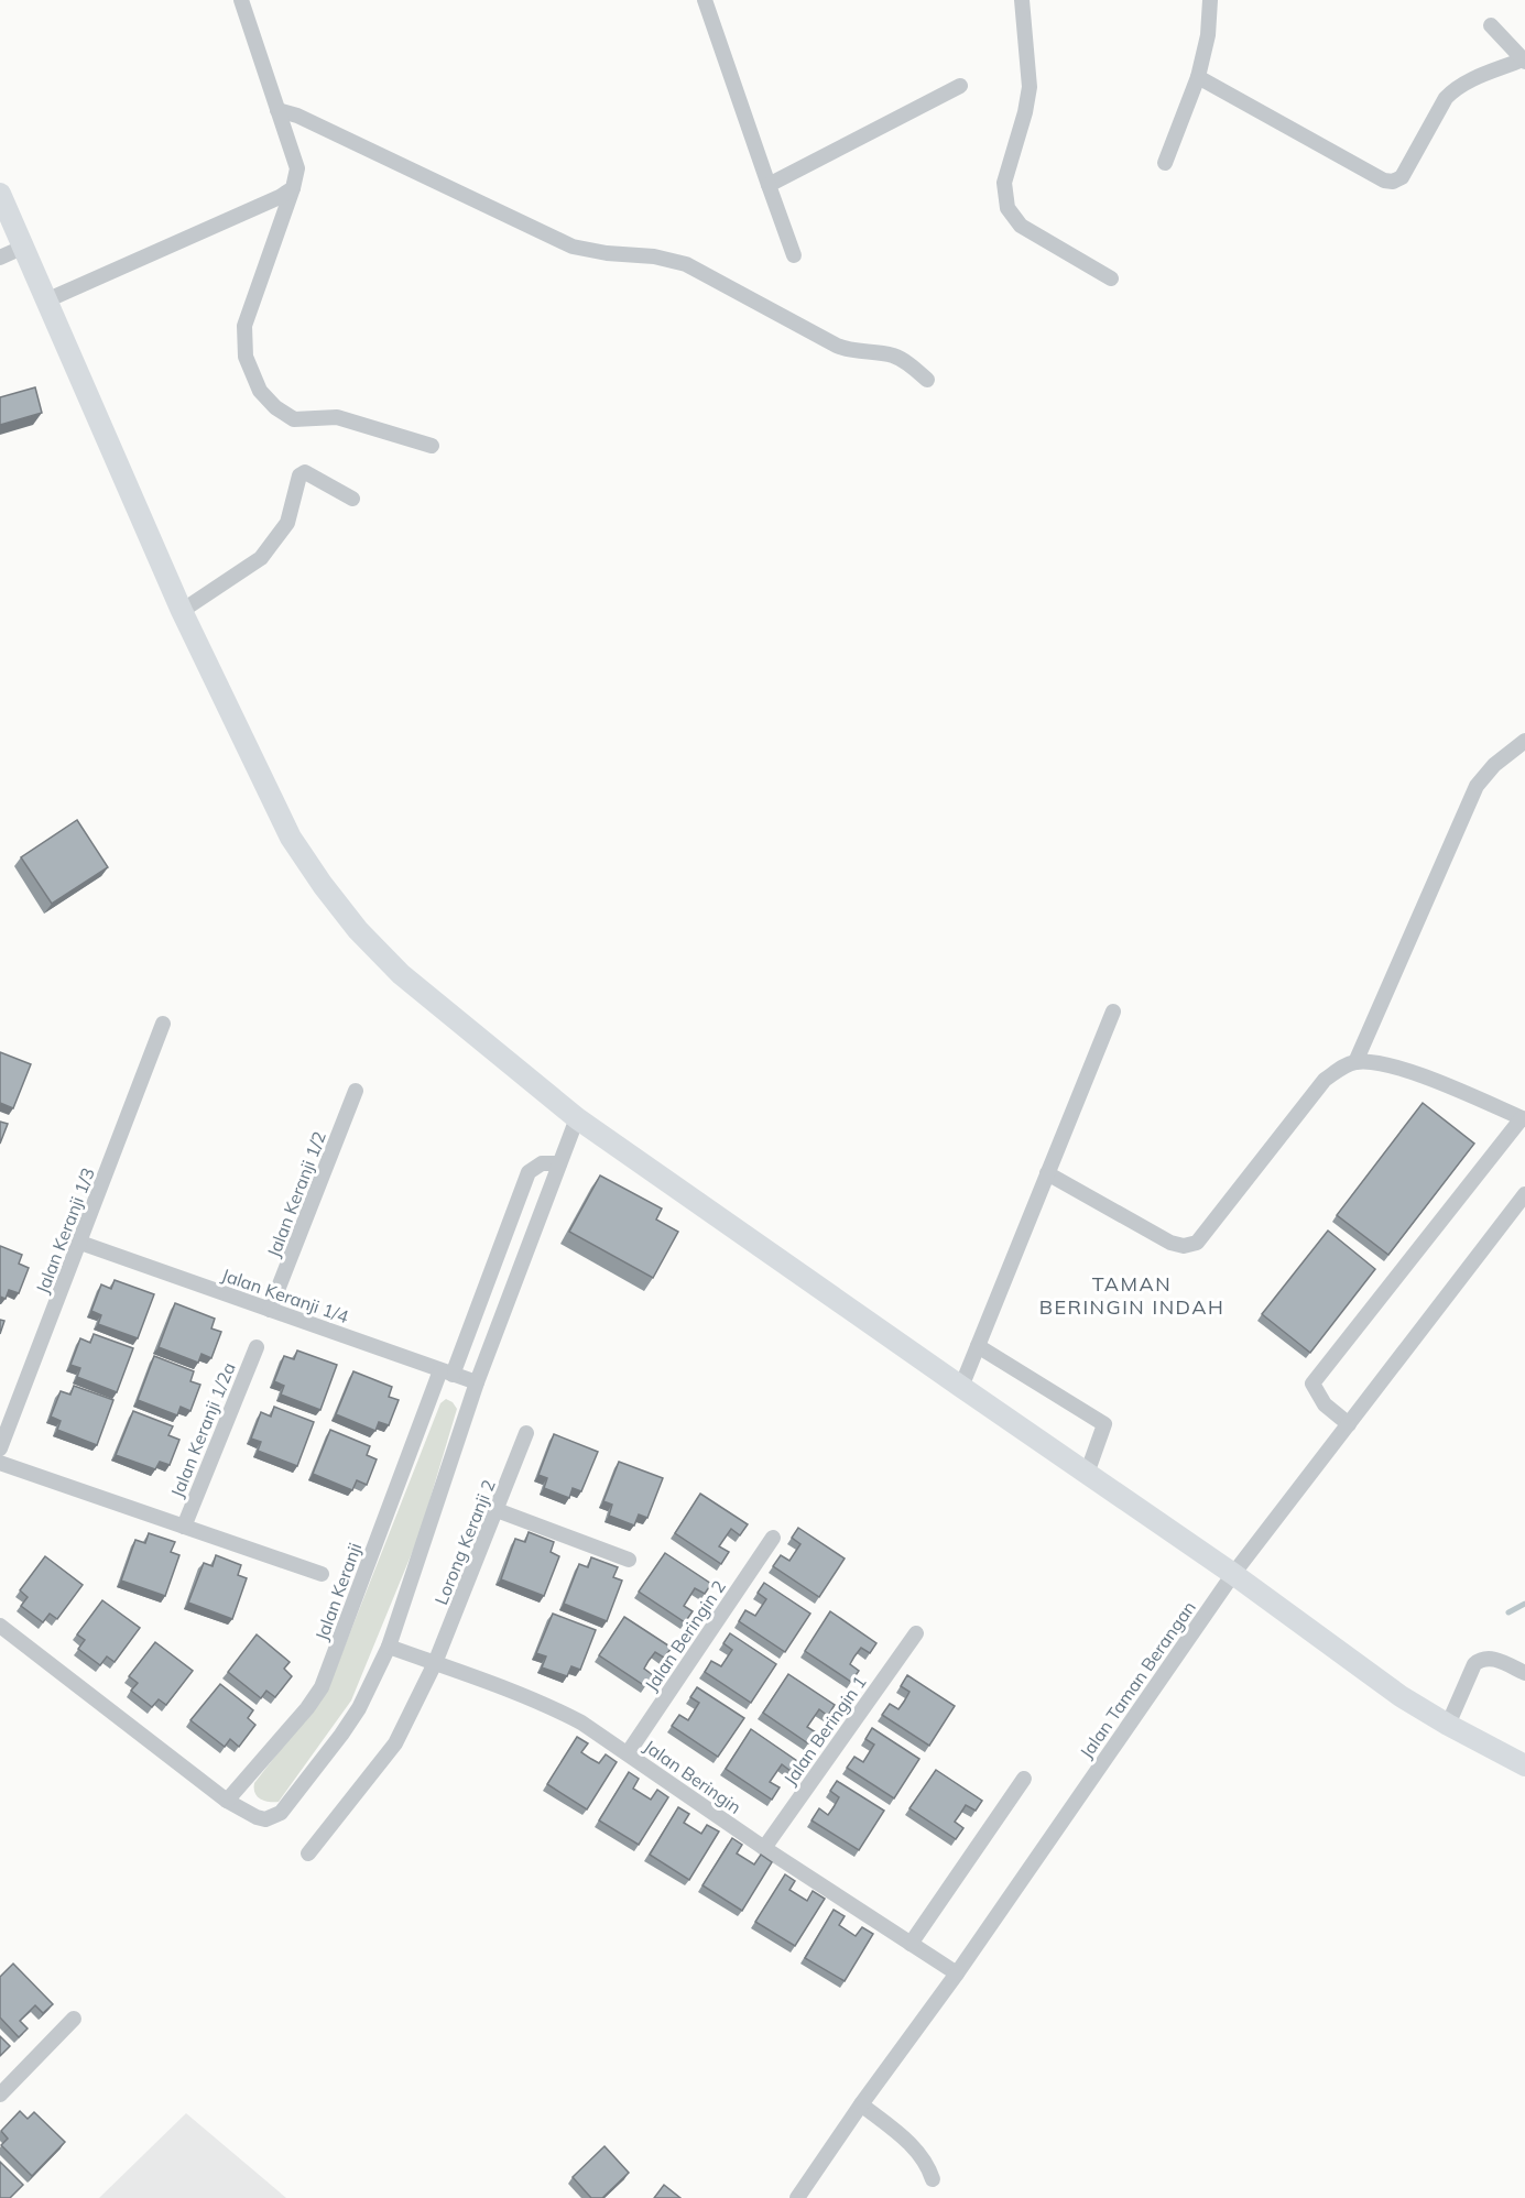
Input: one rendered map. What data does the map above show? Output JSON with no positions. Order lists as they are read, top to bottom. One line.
{"streets":{"street":["Jalan Keranji 1/2","Jalan Keranji 1/3","Jalan Keranji 1/4","Jalan Keranji 1/2a","Lorong Keranji 2","Jalan Keranji","Jalan Beringin 2","Jalan Taman Berangan","Jalan Beringin 1","Jalan Beringin"]},"crossings":[["Jalan Keranji 1/2","Jalan Keranji 1/4"],["Jalan Keranji 1/3","Jalan Keranji 1/4"],["Jalan Keranji 1/4","Jalan Keranji"],["Lorong Keranji 2","Jalan Beringin"],["Jalan Beringin 2","Jalan Beringin"],["Jalan Taman Berangan","Jalan Beringin"],["Jalan Beringin 1","Jalan Beringin"]],"districts":["TAMAN BERINGIN INDAH"]}
